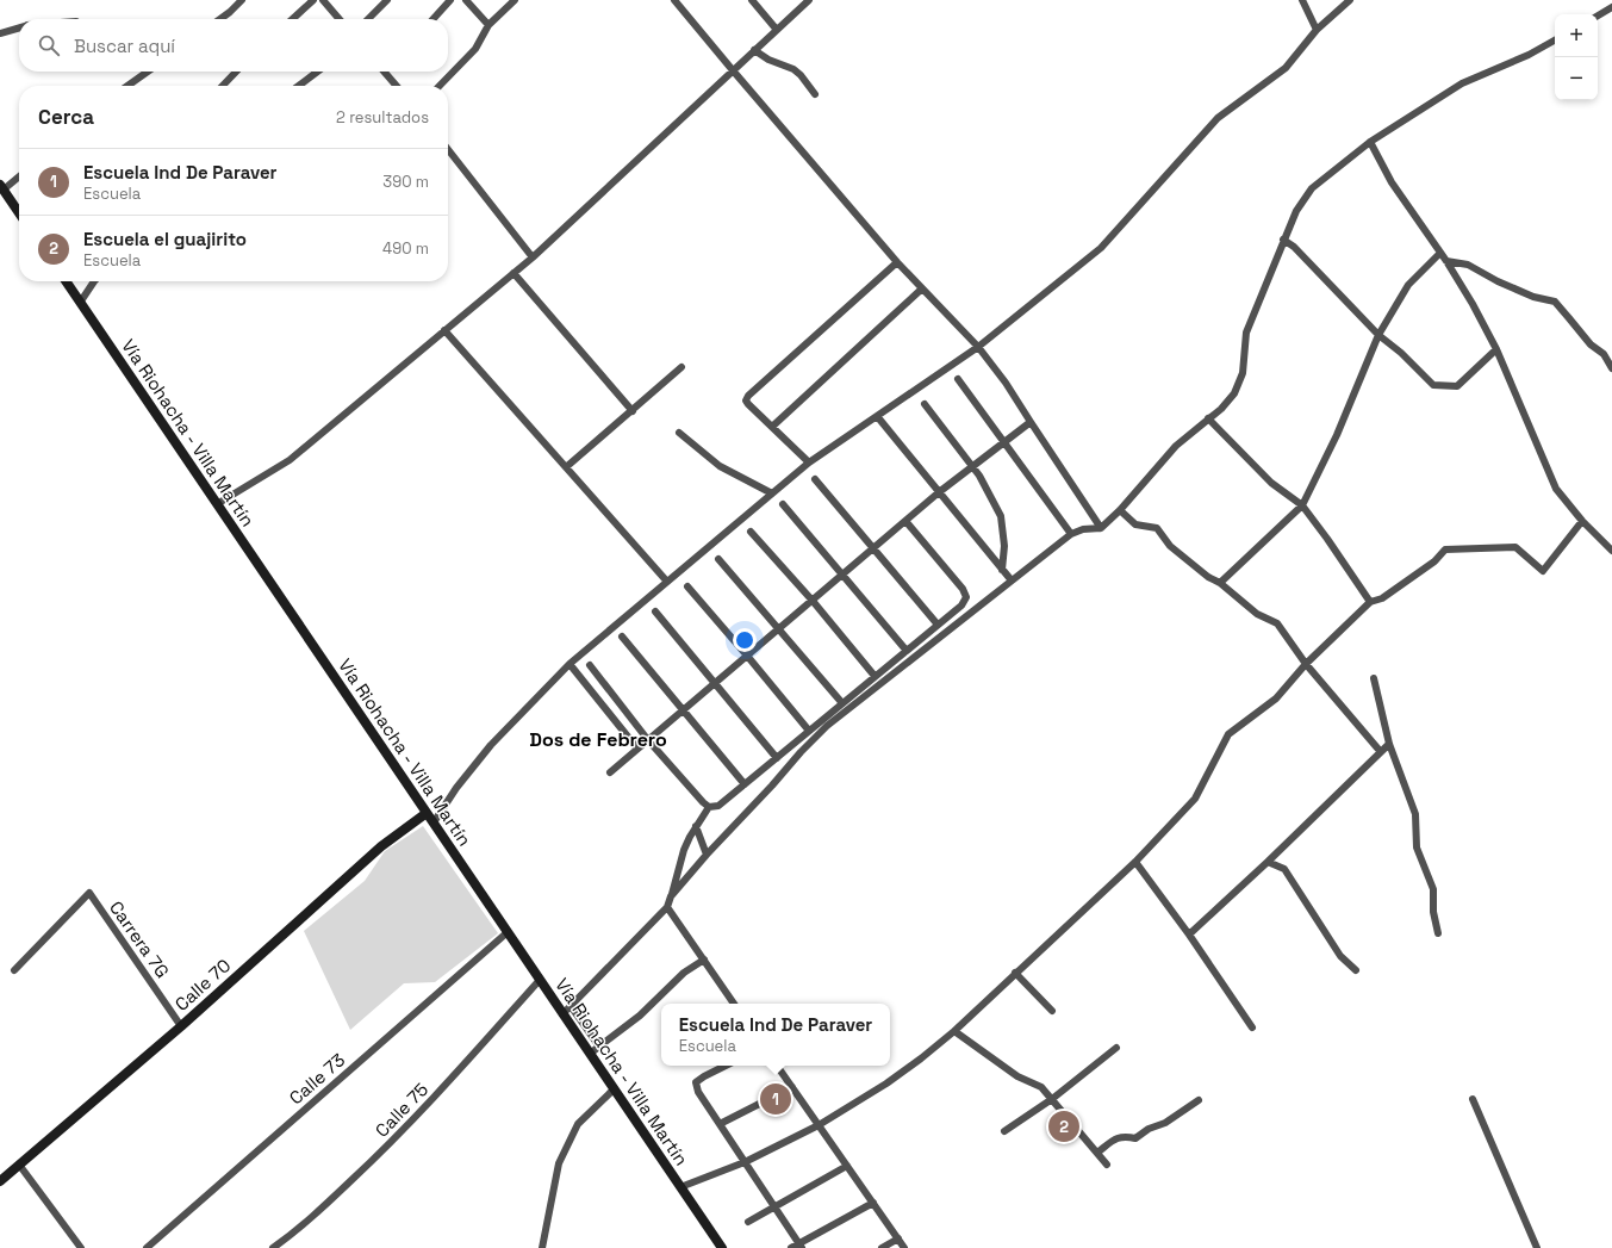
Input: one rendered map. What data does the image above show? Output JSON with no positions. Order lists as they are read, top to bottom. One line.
{"streets":{"main road":["Vía Riohacha - Villa Martín","Calle 70"],"street":["Carrera 7G","Calle 73","Calle 75"]},"crossings":[["Vía Riohacha - Villa Martín","Calle 70"],["Vía Riohacha - Villa Martín","Calle 73"],["Vía Riohacha - Villa Martín","Calle 75"],["Carrera 7G","Calle 70"]],"districts":["Dos de Febrero"],"page":{"map_buttons":["+","−"],"search":"Buscar aquí","heading":["Cerca","2 resultados"],"list":[{"mark":"1","name":"Escuela Ind De Paraver","note":"Escuela","value":"390 m"},{"mark":"2","name":"Escuela el guajirito","note":"Escuela","value":"490 m"}],"popup":["Escuela Ind De Paraver","Escuela"],"pins":["1","2"]}}
